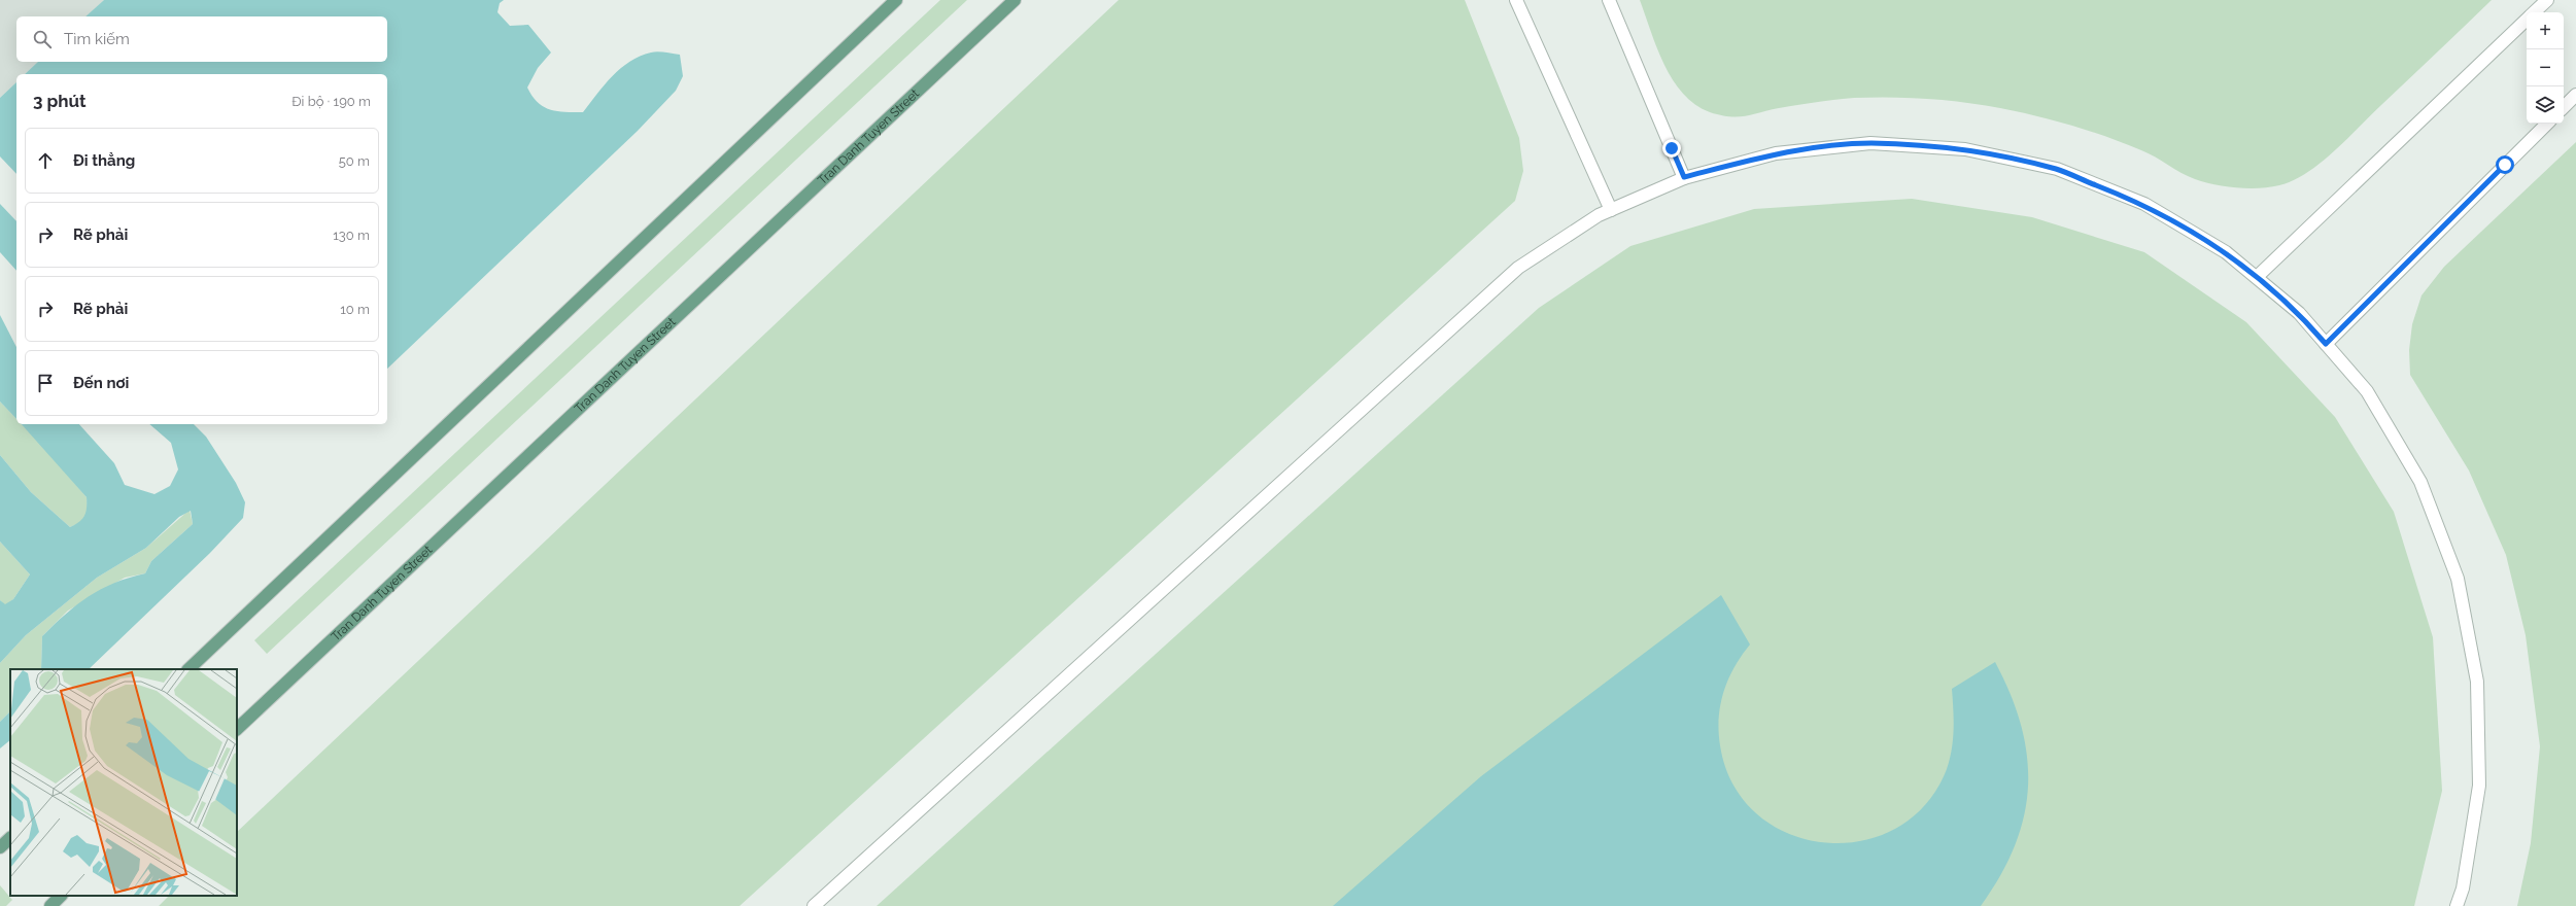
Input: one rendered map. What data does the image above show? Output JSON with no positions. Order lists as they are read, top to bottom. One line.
{"streets":{"main road":["Tran Danh Tuyen Street"]},"page":{"map_buttons":["+","−"],"search":"Tìm kiếm","heading":["3 phút","Đi bộ · 190 m"],"list":[["Đi thẳng","50 m"],["Rẽ phải","130 m"],["Rẽ phải","10 m"],"Đến nơi"]}}
